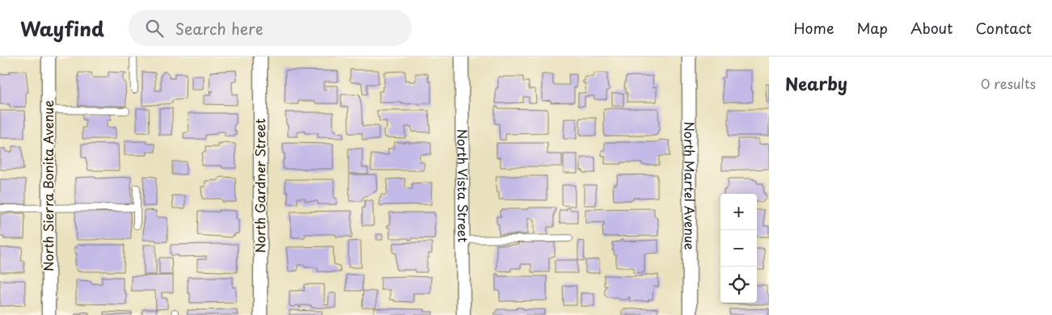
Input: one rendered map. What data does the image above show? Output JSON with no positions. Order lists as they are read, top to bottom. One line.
{"streets":{"street":["North Sierra Bonita Avenue","North Gardner Street","North Vista Street","North Martel Avenue"]},"page":{"header":"Wayfind","search":"Search here","nav":["Home","Map","About","Contact"],"heading":["Nearby","0 results"],"map_buttons":["+","−"]}}
